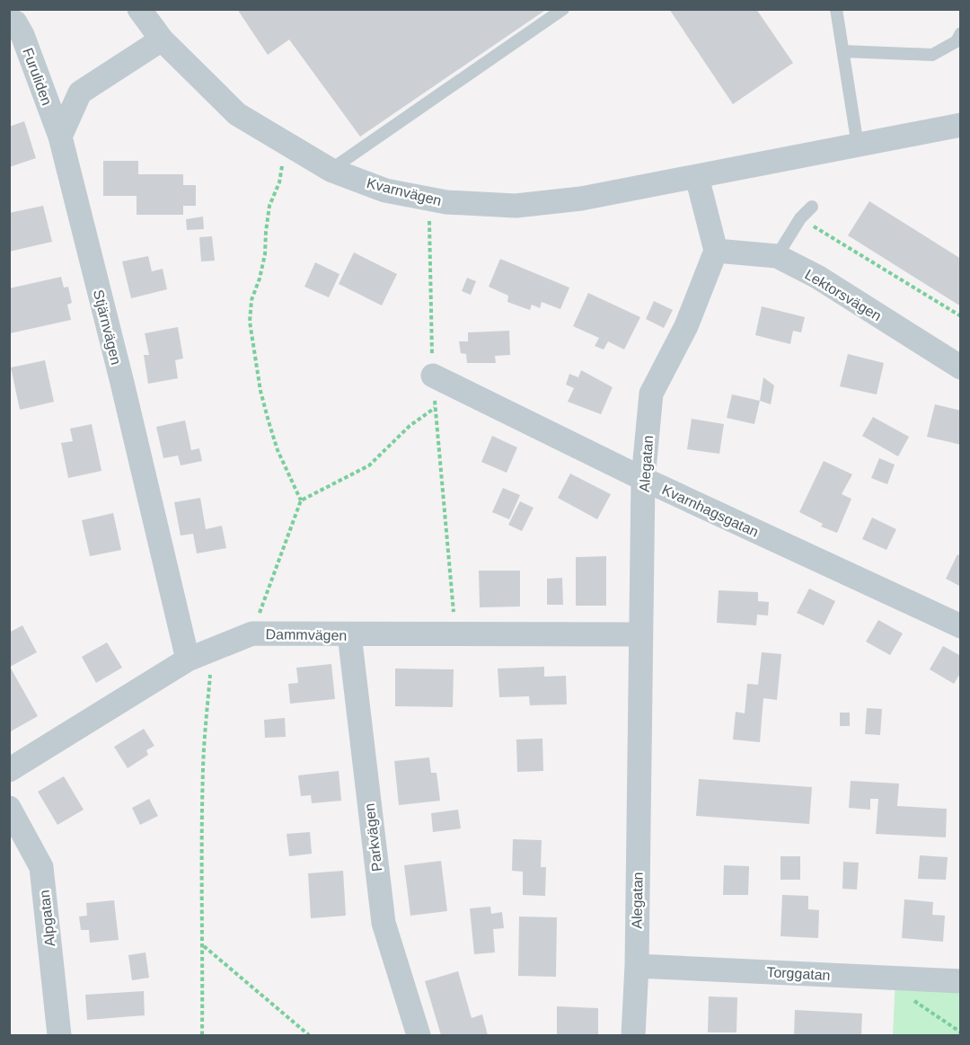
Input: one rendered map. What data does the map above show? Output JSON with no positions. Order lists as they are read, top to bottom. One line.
{"streets":{"street":["Furuliden","Kvarnvägen","Lektorsvägen","Stjärnvägen","Alegatan","Kvarnhagsgatan","Dammvägen","Parkvägen","Alpgatan","Torggatan"]},"crossings":[["Furuliden","Stjärnvägen"],["Lektorsvägen","Alegatan"],["Stjärnvägen","Dammvägen"],["Alegatan","Kvarnhagsgatan"],["Alegatan","Dammvägen"],["Alegatan","Torggatan"],["Dammvägen","Parkvägen"]]}
